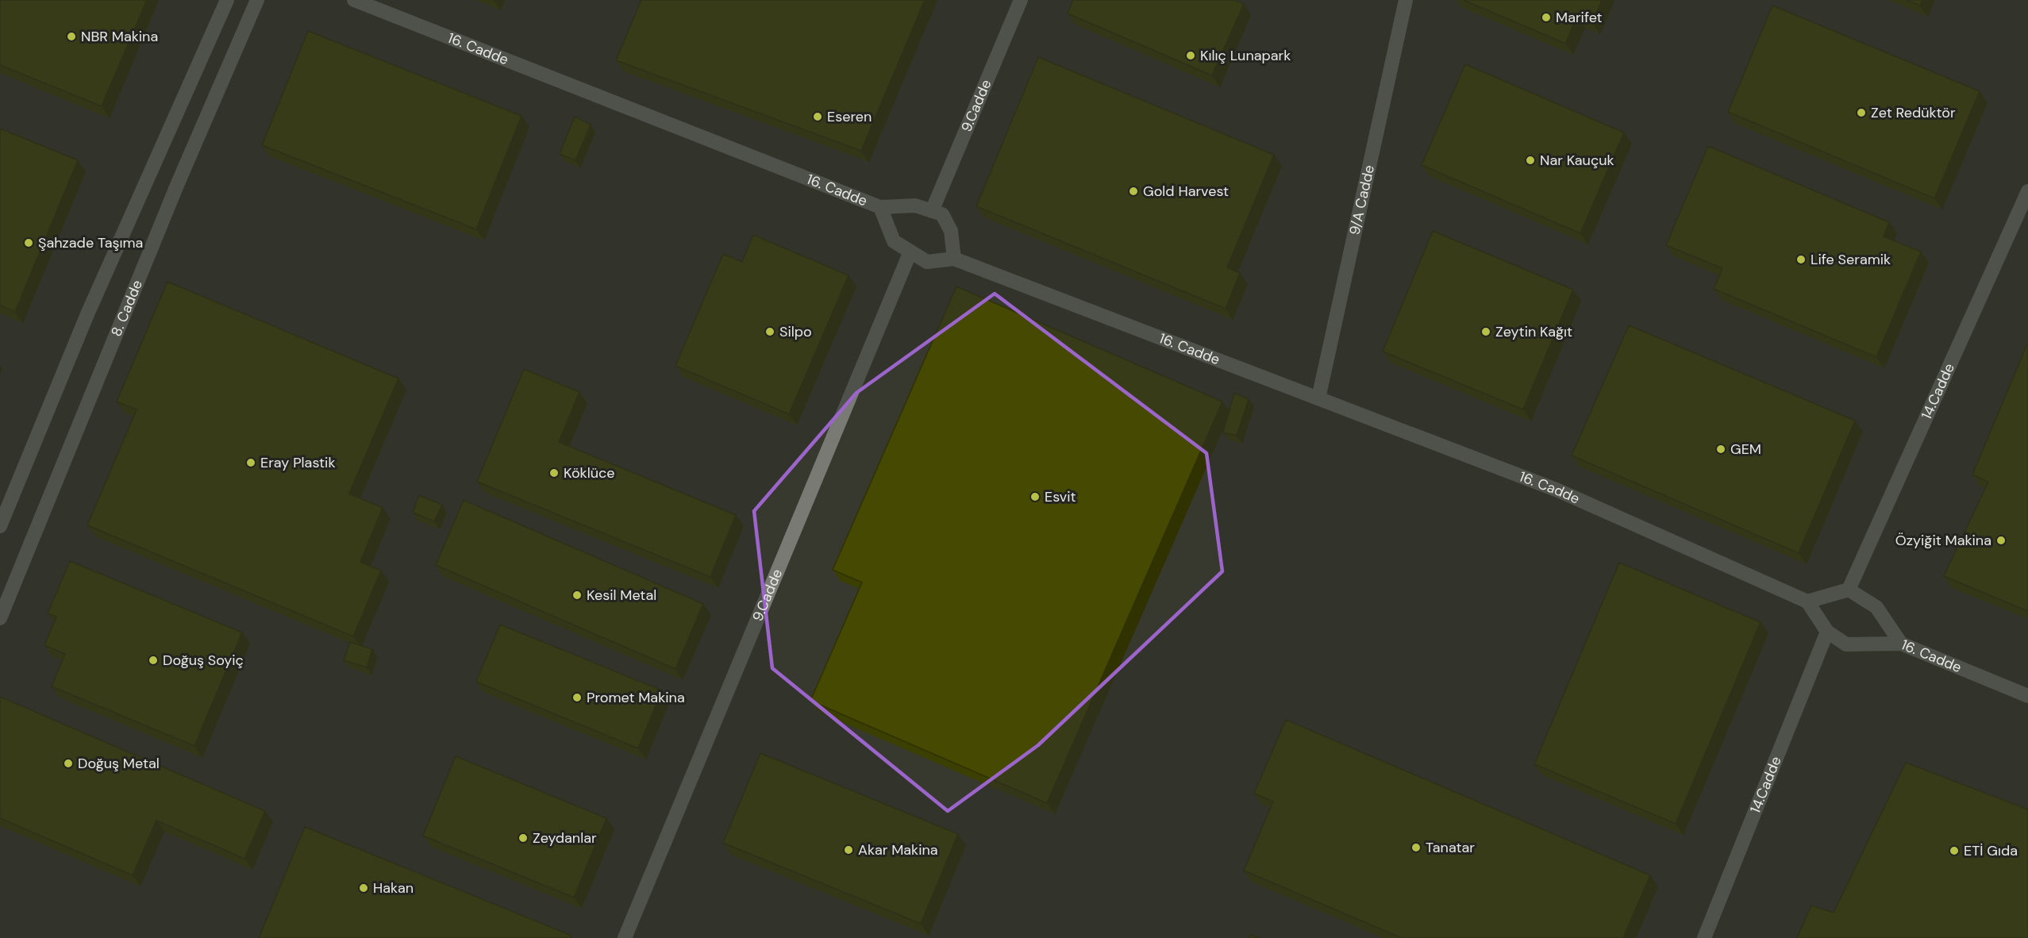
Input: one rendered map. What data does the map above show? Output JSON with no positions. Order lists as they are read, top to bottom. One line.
{"streets":{"street":["16. Cadde","9.Cadde","9/A Cadde","8. Cadde","14.Cadde"]},"crossings":[["16. Cadde","9.Cadde"],["16. Cadde","9/A Cadde"],["16. Cadde","14.Cadde"]],"places":["Marifet","NBR Makina","Kılıç Lunapark","Zet Redüktör","Eseren","Nar Kauçuk","Gold Harvest","Şahzade Taşıma","Life Seramik","Silpo","Zeytin Kağıt","GEM","Eray Plastik","Köklüce","Esvit","Özyiğit Makina","Kesil Metal","Doğuş Soyiç","Promet Makina","Doğuş Metal","Zeydanlar","Tanatar","Akar Makina","ETİ Gıda","Hakan"]}
